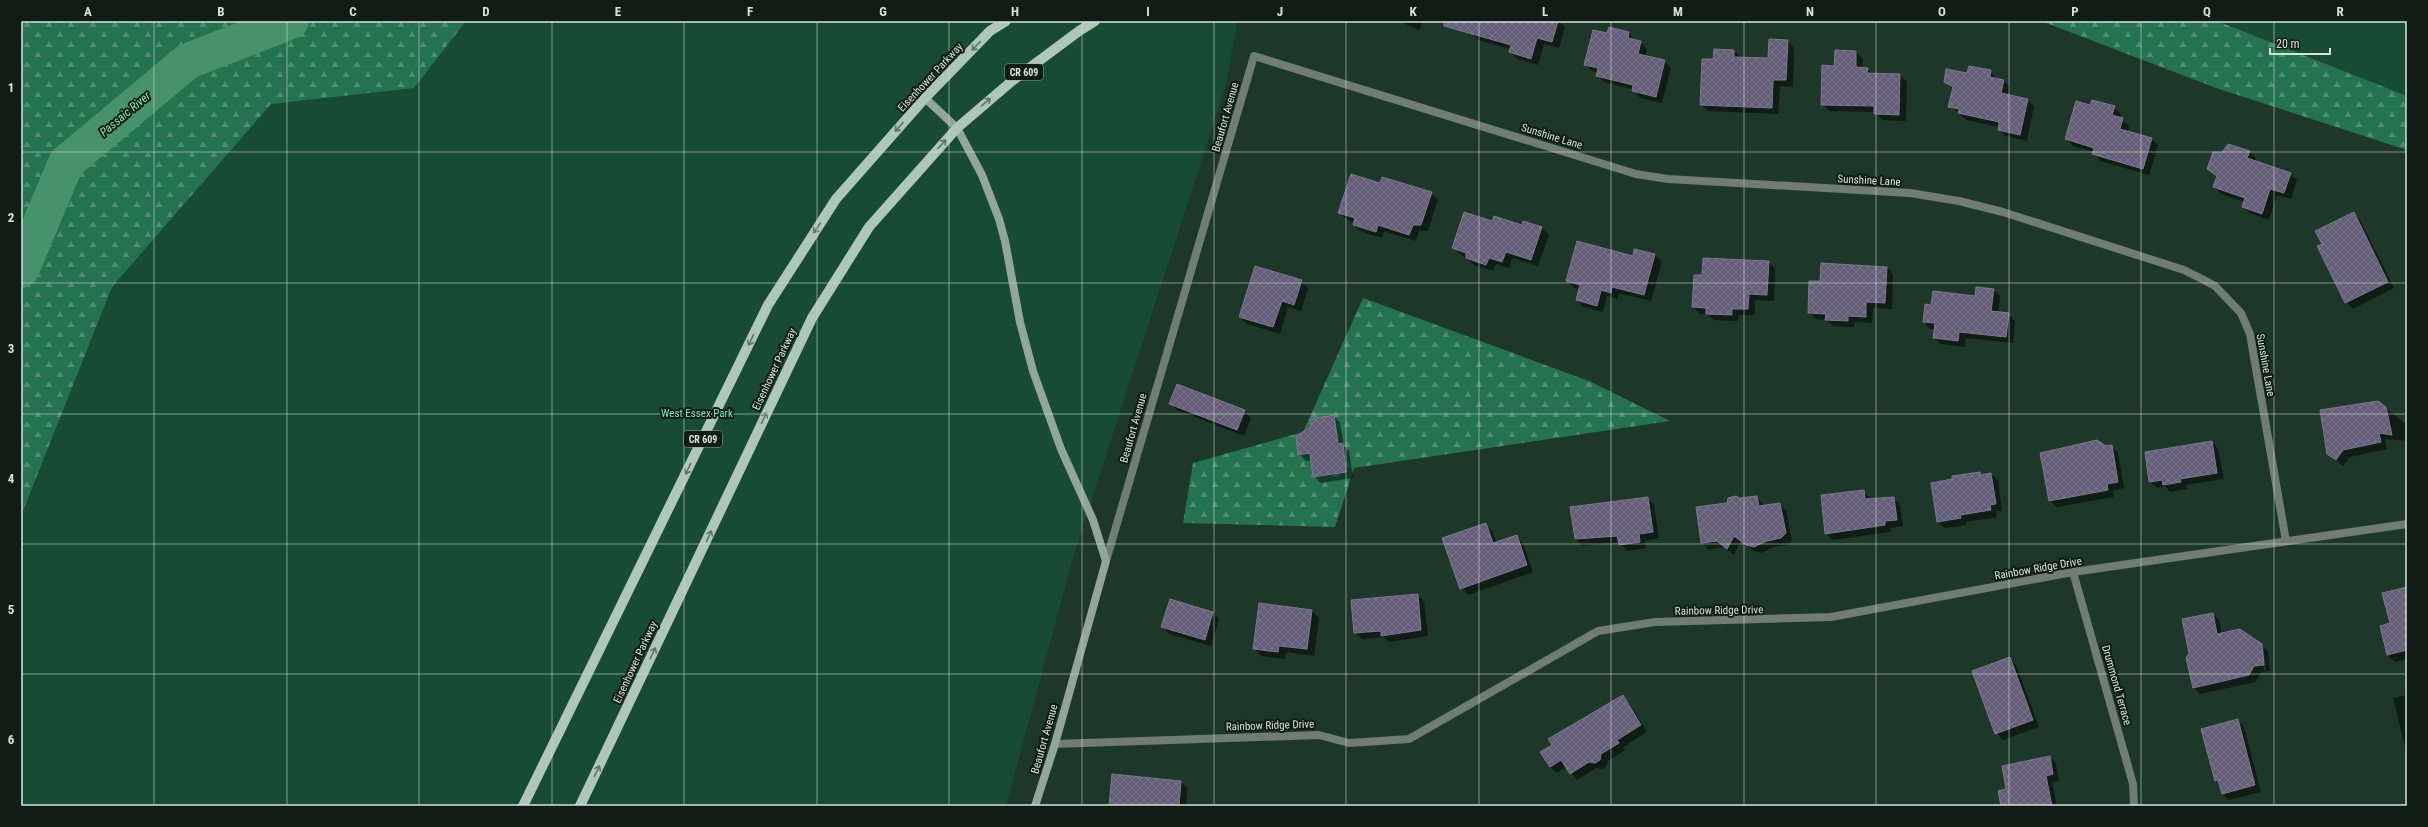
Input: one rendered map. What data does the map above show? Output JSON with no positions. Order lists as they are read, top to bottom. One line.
{"streets":{"main road":["CR 609","Eisenhower Parkway"],"street":["Beaufort Avenue","Sunshine Lane","Rainbow Ridge Drive","Drummond Terrace"]},"crossings":[["Beaufort Avenue","Sunshine Lane"],["Beaufort Avenue","Rainbow Ridge Drive"],["Sunshine Lane","Rainbow Ridge Drive"],["Rainbow Ridge Drive","Drummond Terrace"]],"water":["Passaic River"],"parks":["West Essex Park"],"scale_bar":"20 m","grid":{"columns":["A","B","C","D","E","F","G","H","I","J","K","L","M","N","O","P","Q","R"],"rows":["1","2","3","4","5","6"]}}
